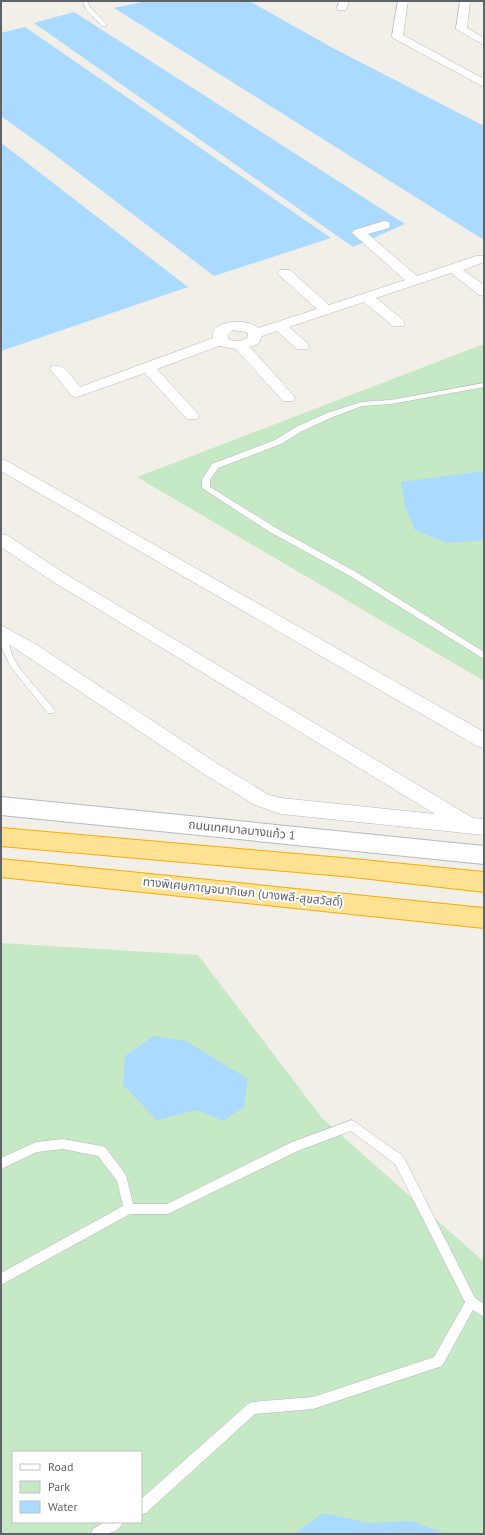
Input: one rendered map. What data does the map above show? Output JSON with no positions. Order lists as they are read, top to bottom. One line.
{"streets":{"highway":["ทางพิเศษกาญจนาภิเษก (บางพลี-สุขสวัสดิ์)"],"main road":["ถนนเทศบาลบางแก้ว 1"]},"legend":["Road","Park","Water"]}
